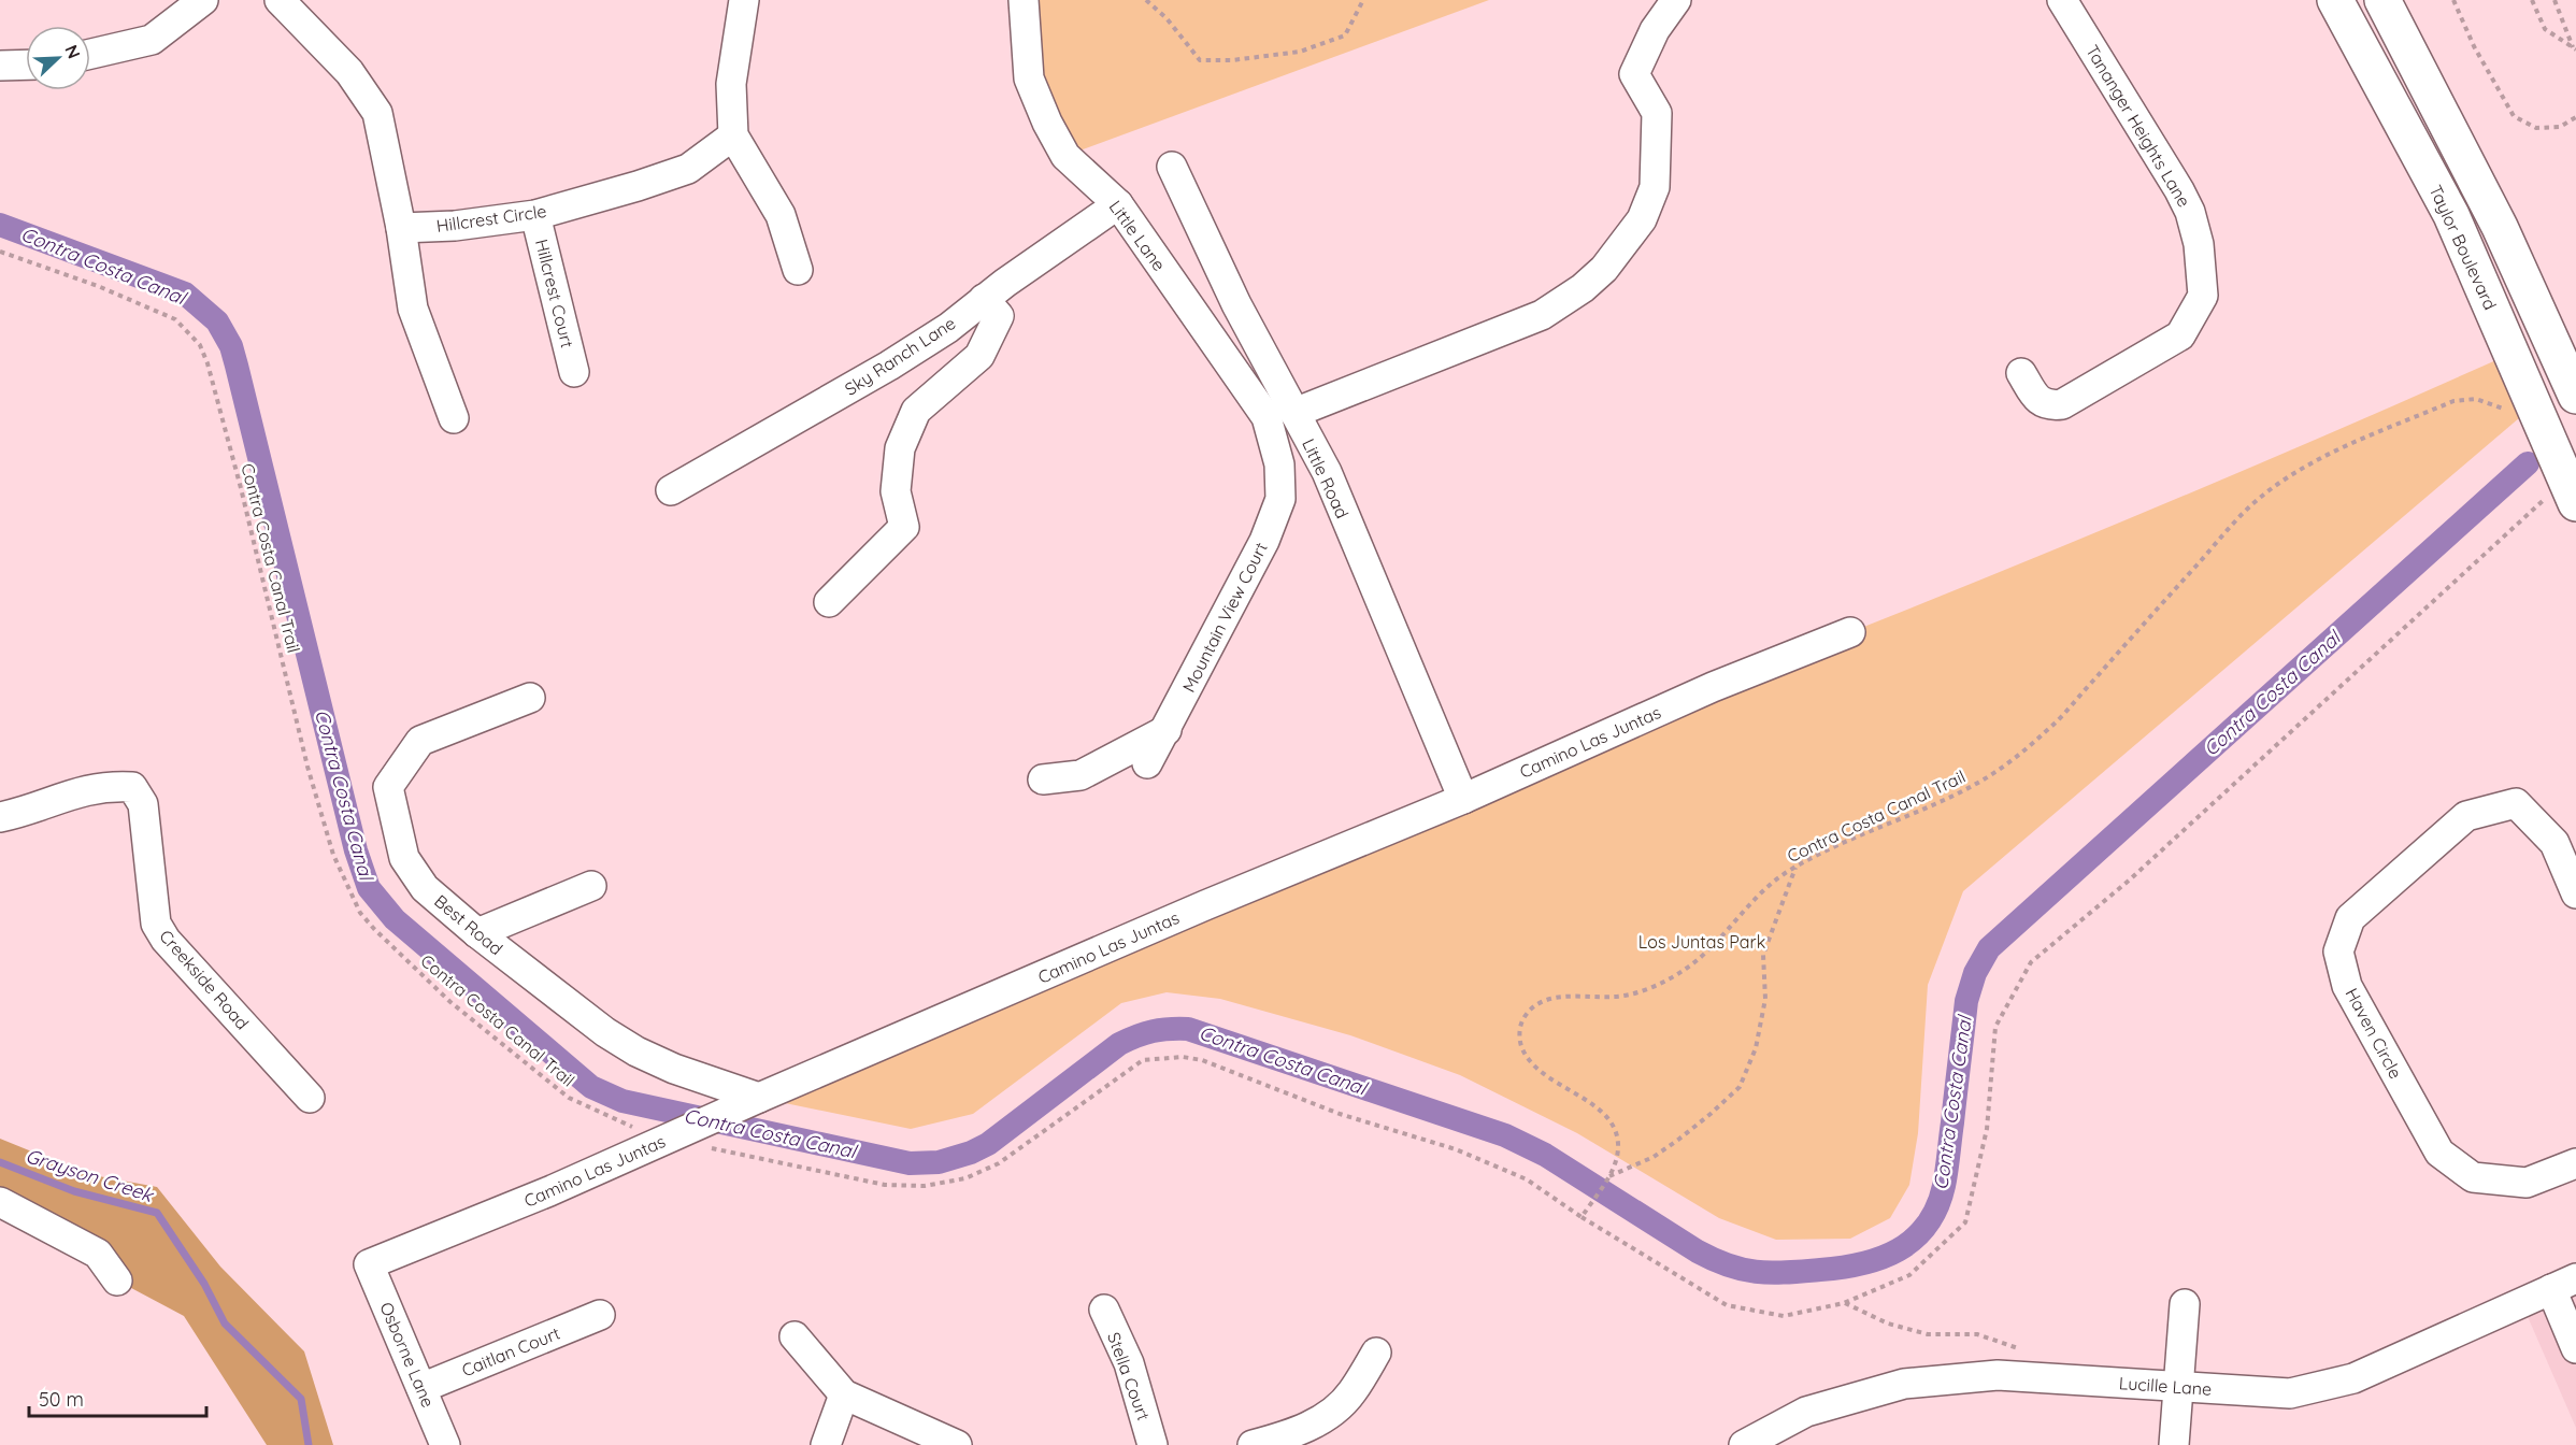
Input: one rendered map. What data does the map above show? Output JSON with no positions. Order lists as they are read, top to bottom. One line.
{"streets":{"main road":["Taylor Boulevard"],"street":["Tananger Heights Lane","Hillcrest Circle","Little Lane","Hillcrest Court","Sky Ranch Lane","Little Road","Mountain View Court","Camino Las Juntas","Best Road","Creekside Road","Haven Circle","Caitlan Court","Osborne Lane","Stella Court","Lucille Lane"],"path":["Contra Costa Canal Trail"]},"crossings":[["Hillcrest Circle","Hillcrest Court"],["Little Lane","Sky Ranch Lane"],["Little Lane","Mountain View Court"],["Little Road","Camino Las Juntas"],["Contra Costa Canal Trail","Camino Las Juntas"],["Camino Las Juntas","Best Road"],["Camino Las Juntas","Osborne Lane"],["Caitlan Court","Osborne Lane"]],"water":["Contra Costa Canal","Grayson Creek"],"parks":["Los Juntas Park"],"scale_bar":"50 m","north":"top right"}
